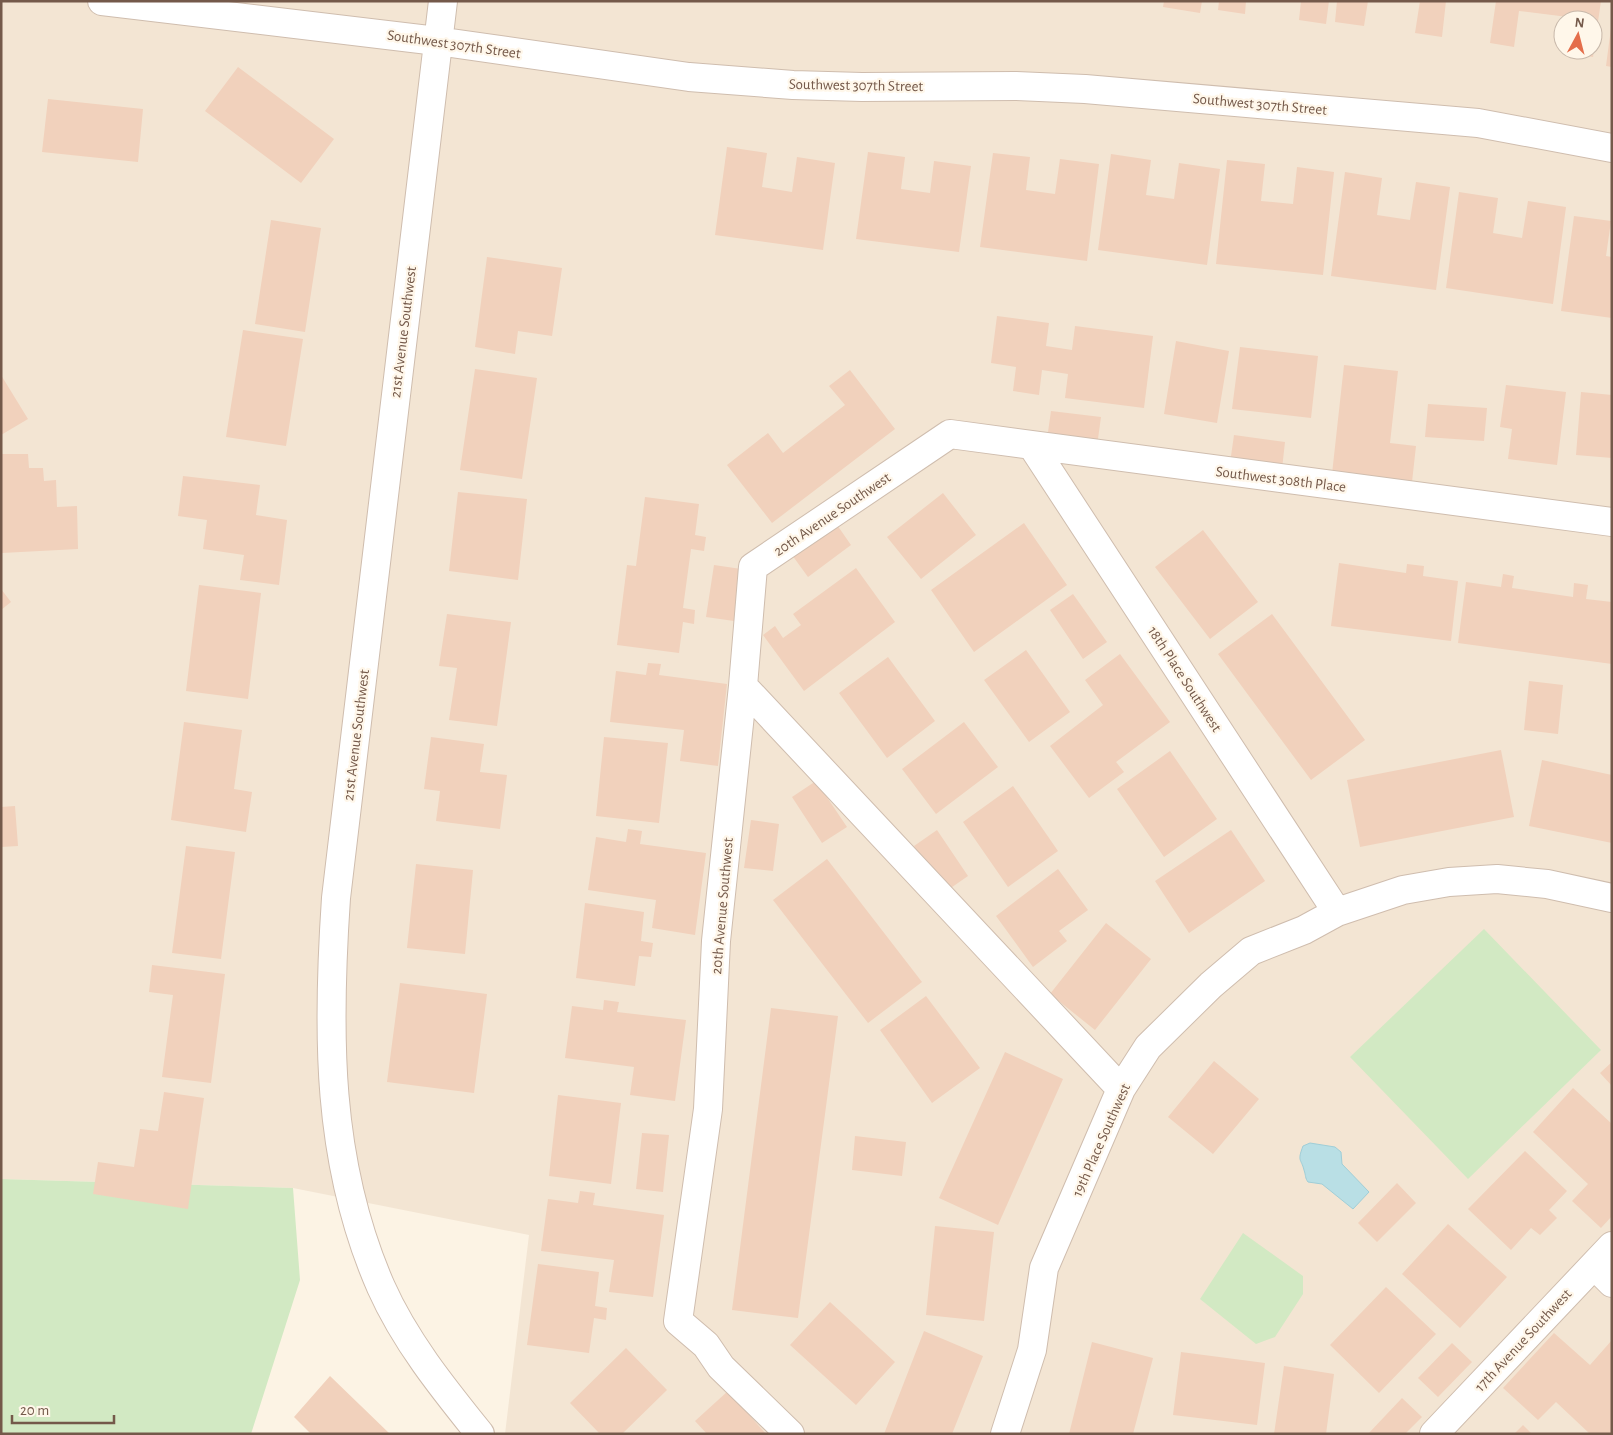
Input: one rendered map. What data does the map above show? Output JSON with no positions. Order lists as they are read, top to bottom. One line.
{"streets":{"street":["Southwest 307th Street","21st Avenue Southwest","Southwest 308th Place","20th Avenue Southwest","18th Place Southwest","19th Place Southwest","17th Avenue Southwest"]},"crossings":[["Southwest 307th Street","21st Avenue Southwest"],["Southwest 308th Place","20th Avenue Southwest"],["Southwest 308th Place","18th Place Southwest"],["18th Place Southwest","19th Place Southwest"]],"scale_bar":"20 m","north":"top"}
